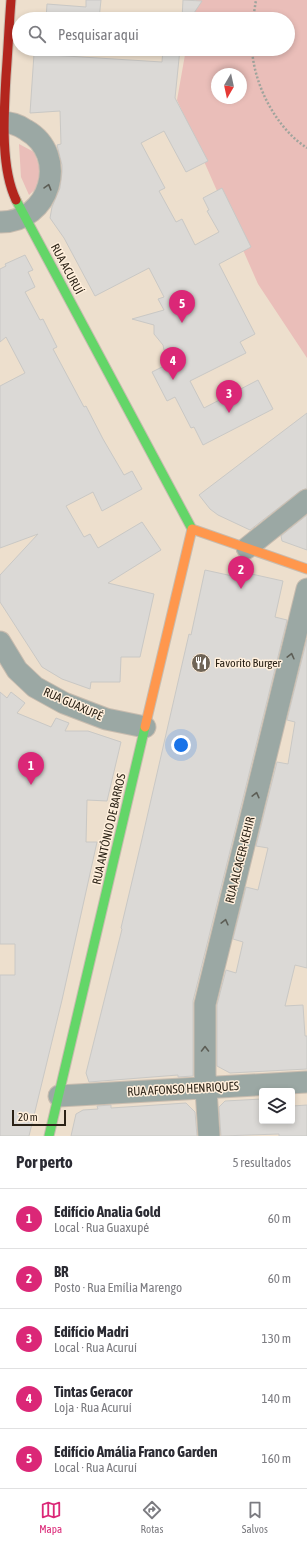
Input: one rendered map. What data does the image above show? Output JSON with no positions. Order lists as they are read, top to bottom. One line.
{"streets":{"main road":["RUA ACURUÍ","RUA ANTÔNIO DE BARROS"],"street":["RUA GUAXUPÉ","RUA ALCACER-KEHIR","RUA AFONSO HENRIQUES"]},"crossings":[["RUA ACURUÍ","RUA ANTÔNIO DE BARROS"],["RUA GUAXUPÉ","RUA ANTÔNIO DE BARROS"],["RUA ANTÔNIO DE BARROS","RUA AFONSO HENRIQUES"],["RUA ALCACER-KEHIR","RUA AFONSO HENRIQUES"]],"one_way":["RUA ALCACER-KEHIR"],"places":{"restaurant":["Favorito Burger"]},"scale_bar":"20 m","north":"bottom","page":{"search":"Pesquisar aqui","pins":["5","4","3","2","1"],"scale":"20 m","heading":["Por perto","5 resultados"],"list":[{"mark":"1","name":"Edifício Analia Gold","note":"Local · Rua Guaxupé","value":"60 m"},{"mark":"2","name":"BR","note":"Posto · Rua Emília Marengo","value":"60 m"},{"mark":"3","name":"Edifício Madri","note":"Local · Rua Acuruí","value":"130 m"},{"mark":"4","name":"Tintas Geracor","note":"Loja · Rua Acuruí","value":"140 m"},{"mark":"5","name":"Edifício Amália Franco Garden","note":"Local · Rua Acuruí","value":"160 m"}],"nav":["Mapa","Rotas","Salvos"]}}
